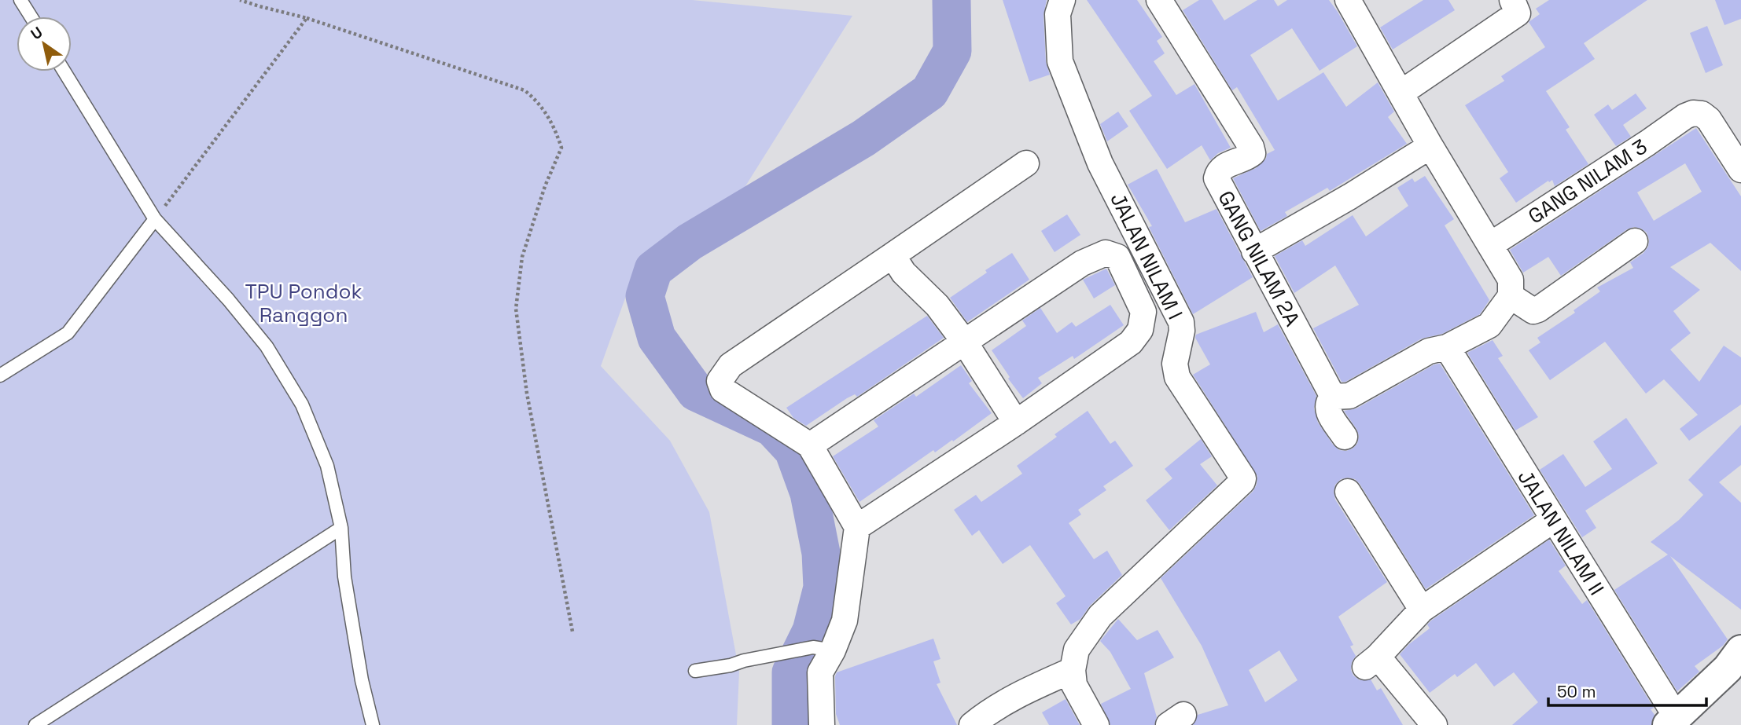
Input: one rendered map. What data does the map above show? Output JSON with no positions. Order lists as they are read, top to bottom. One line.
{"streets":{"street":["GANG NILAM 3","JALAN NILAM I","GANG NILAM 2A","JALAN NILAM II"]},"parks":["TPU Pondok Ranggon"],"scale_bar":"50 m","north":"top left"}
